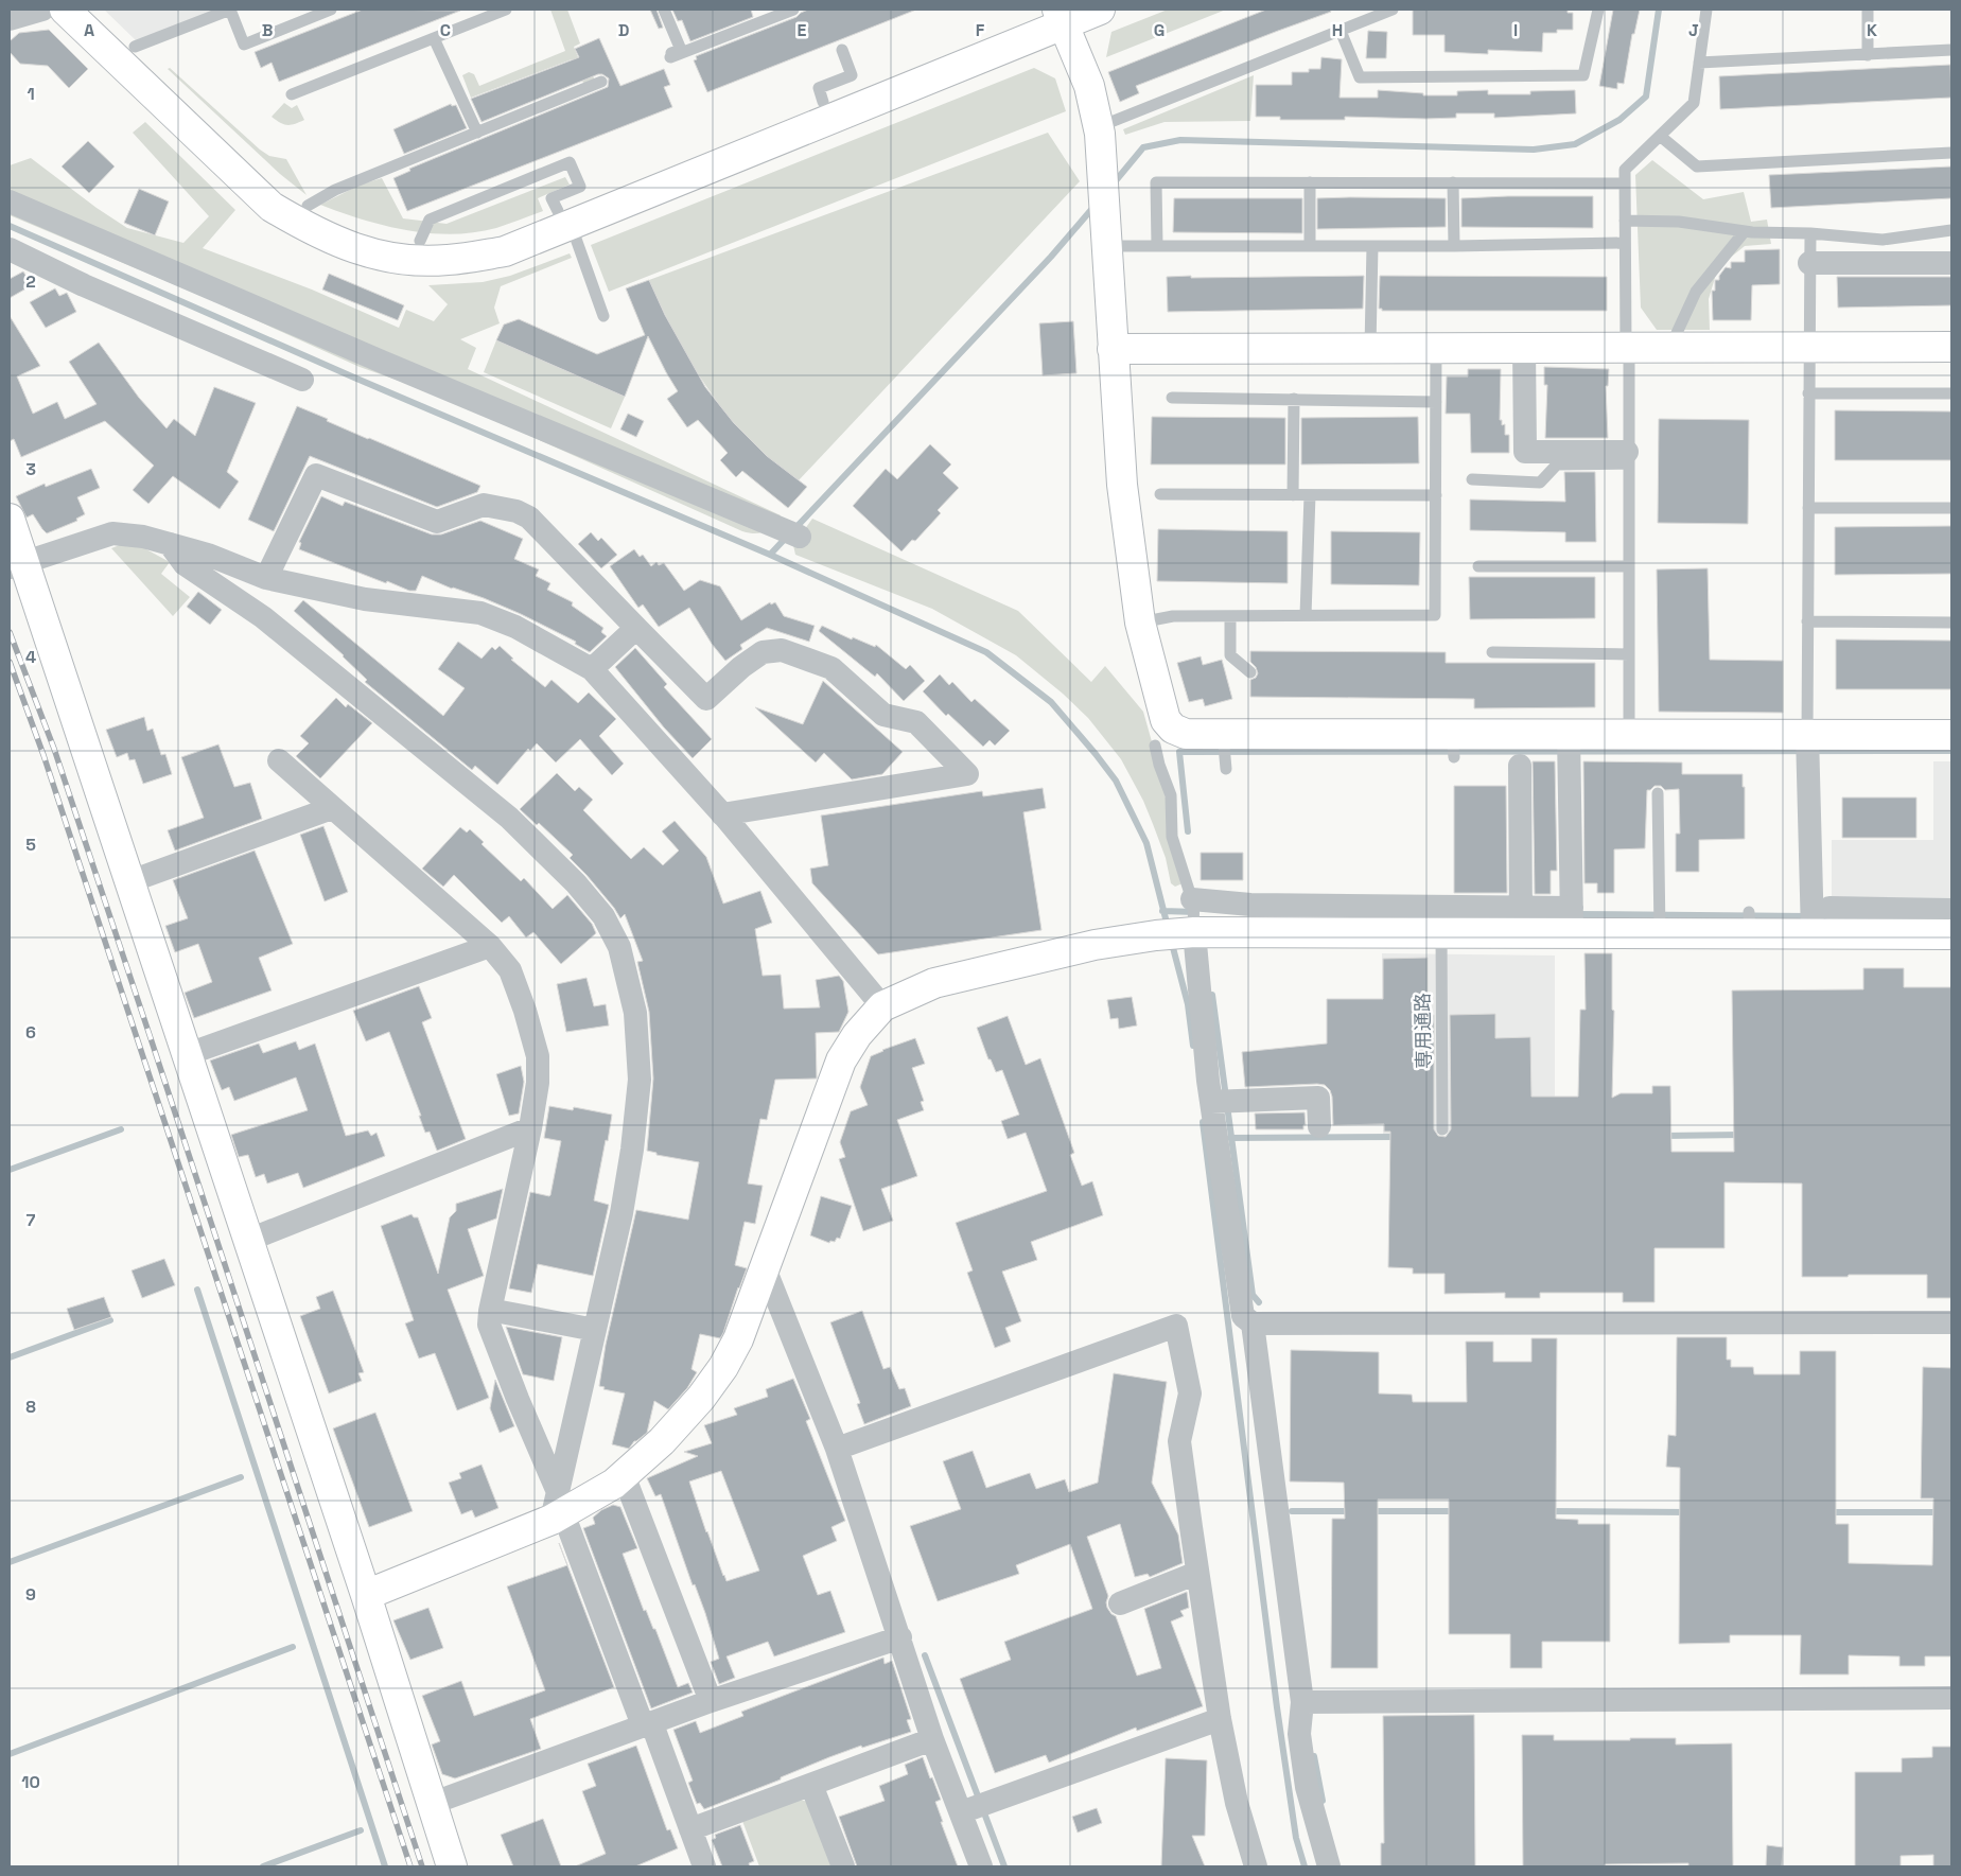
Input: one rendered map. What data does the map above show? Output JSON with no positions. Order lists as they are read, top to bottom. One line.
{"streets":{"lane":["専用通路"]},"grid":{"columns":["A","B","C","D","E","F","G","H","I","J","K"],"rows":["1","2","3","4","5","6","7","8","9","10"]}}
